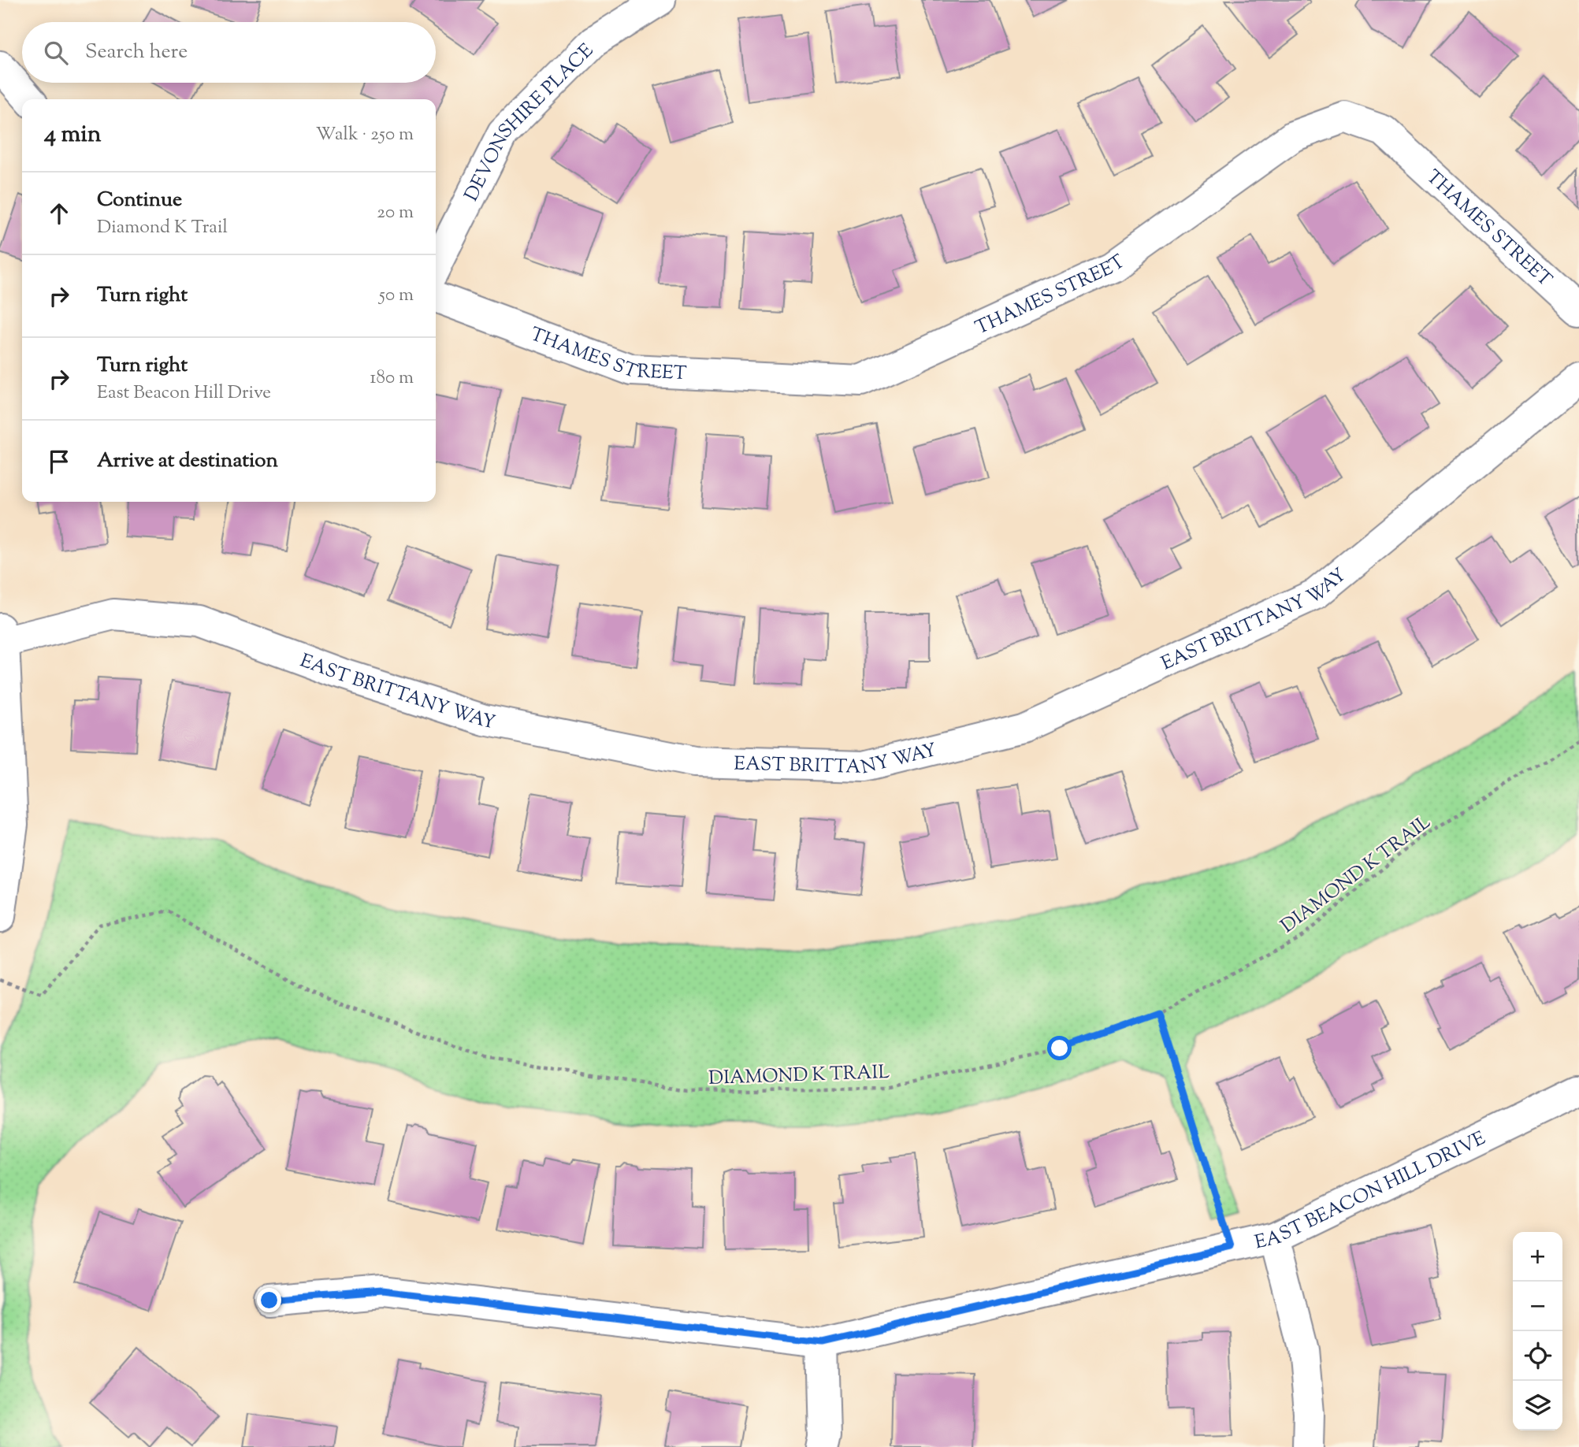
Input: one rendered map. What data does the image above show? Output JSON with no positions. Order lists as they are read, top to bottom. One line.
{"streets":{"street":["DEVONSHIRE PLACE","THAMES STREET","EAST BRITTANY WAY","EAST BEACON HILL DRIVE"],"path":["DIAMOND K TRAIL"]},"page":{"search":"Search here","heading":["4 min","Walk · 250 m"],"list":[["Continue","Diamond K Trail","20 m"],["Turn right","50 m"],["Turn right","East Beacon Hill Drive","180 m"],"Arrive at destination"],"map_buttons":["+","−"]}}
